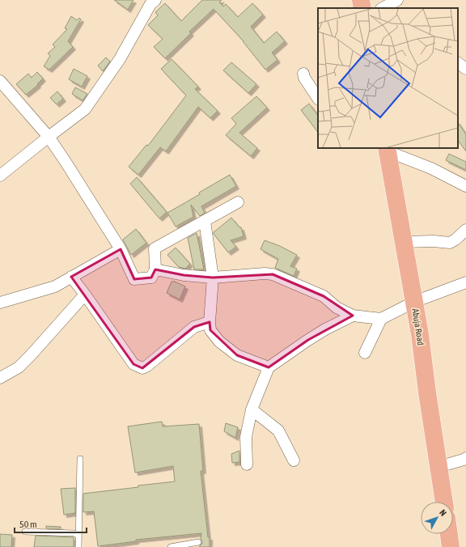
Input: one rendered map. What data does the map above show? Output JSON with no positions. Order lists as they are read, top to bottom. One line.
{"streets":{"main road":["Abuja Road"]},"scale_bar":"50 m","north":"top right"}
